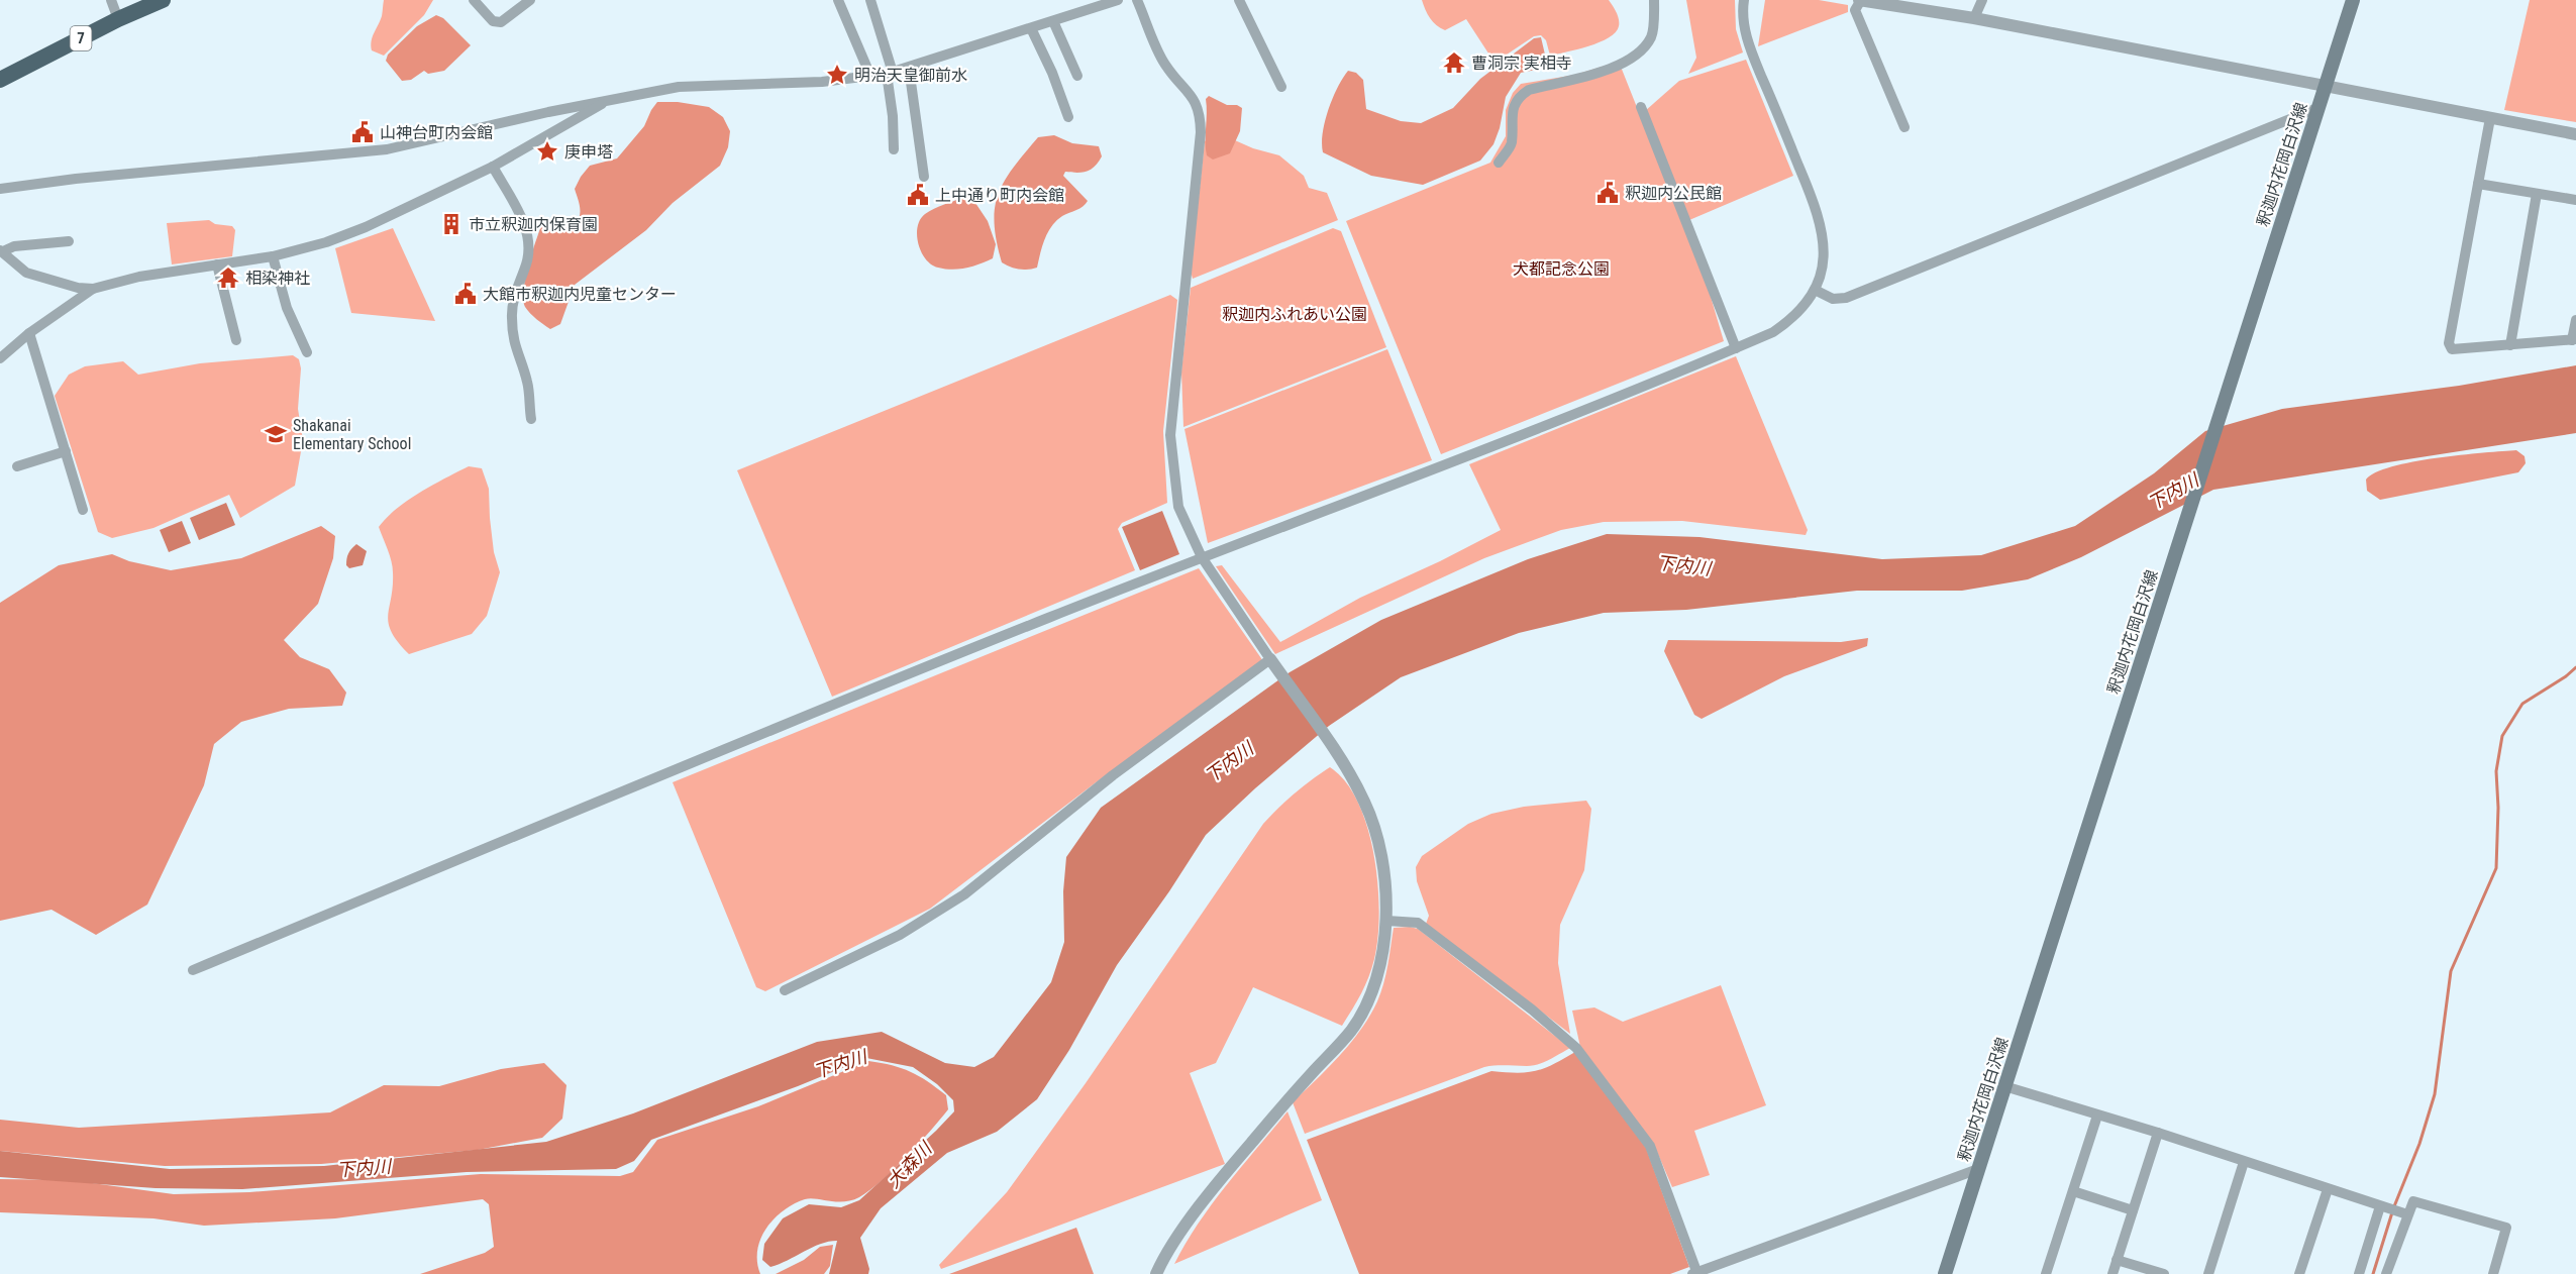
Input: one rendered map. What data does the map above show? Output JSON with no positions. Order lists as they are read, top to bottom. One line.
{"streets":{"highway":["7"],"main road":["釈迦内花岡白沢線"]},"water":["下内川","大森川"],"parks":["犬都記念公園","釈迦内ふれあい公園"],"places":{"temple":["曹洞宗 実相寺","相染神社"],"place":["明治天皇御前水","庚申塔"],"public building":["山神台町内会館","釈迦内公民館","上中通り町内会館","大館市釈迦内児童センター"],"building":["市立釈迦内保育園"],"school or university":["Shakanai Elementary School"]}}
